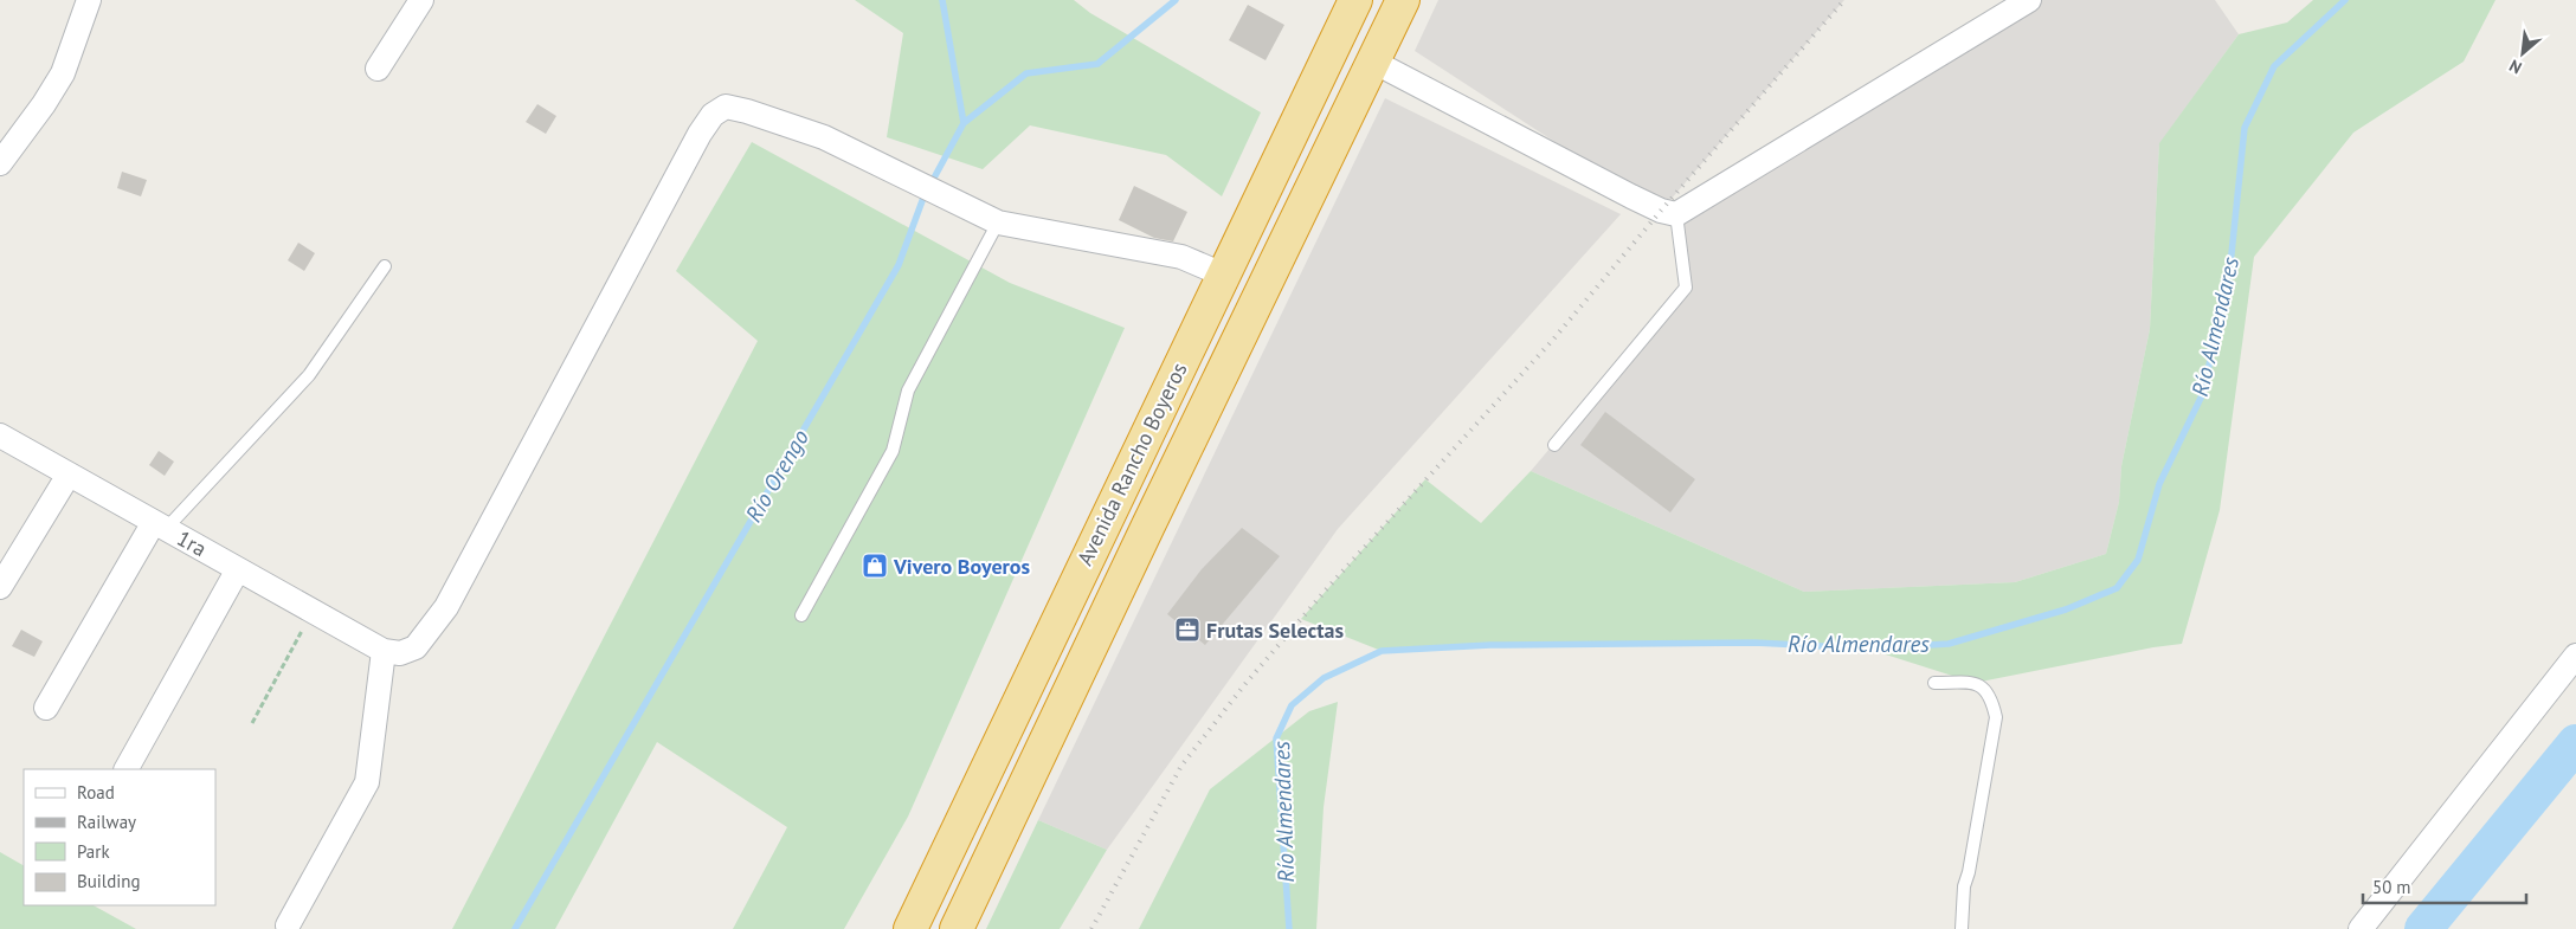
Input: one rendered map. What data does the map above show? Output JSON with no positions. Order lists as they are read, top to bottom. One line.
{"streets":{"highway":["Avenida Rancho Boyeros"],"street":["1ra"]},"water":["Río Almendares","Río Orengo"],"places":{"shop":["Vivero Boyeros"],"office":["Frutas Selectas"]},"legend":["Road","Railway","Park","Building"],"scale_bar":"50 m","north":"bottom left"}
